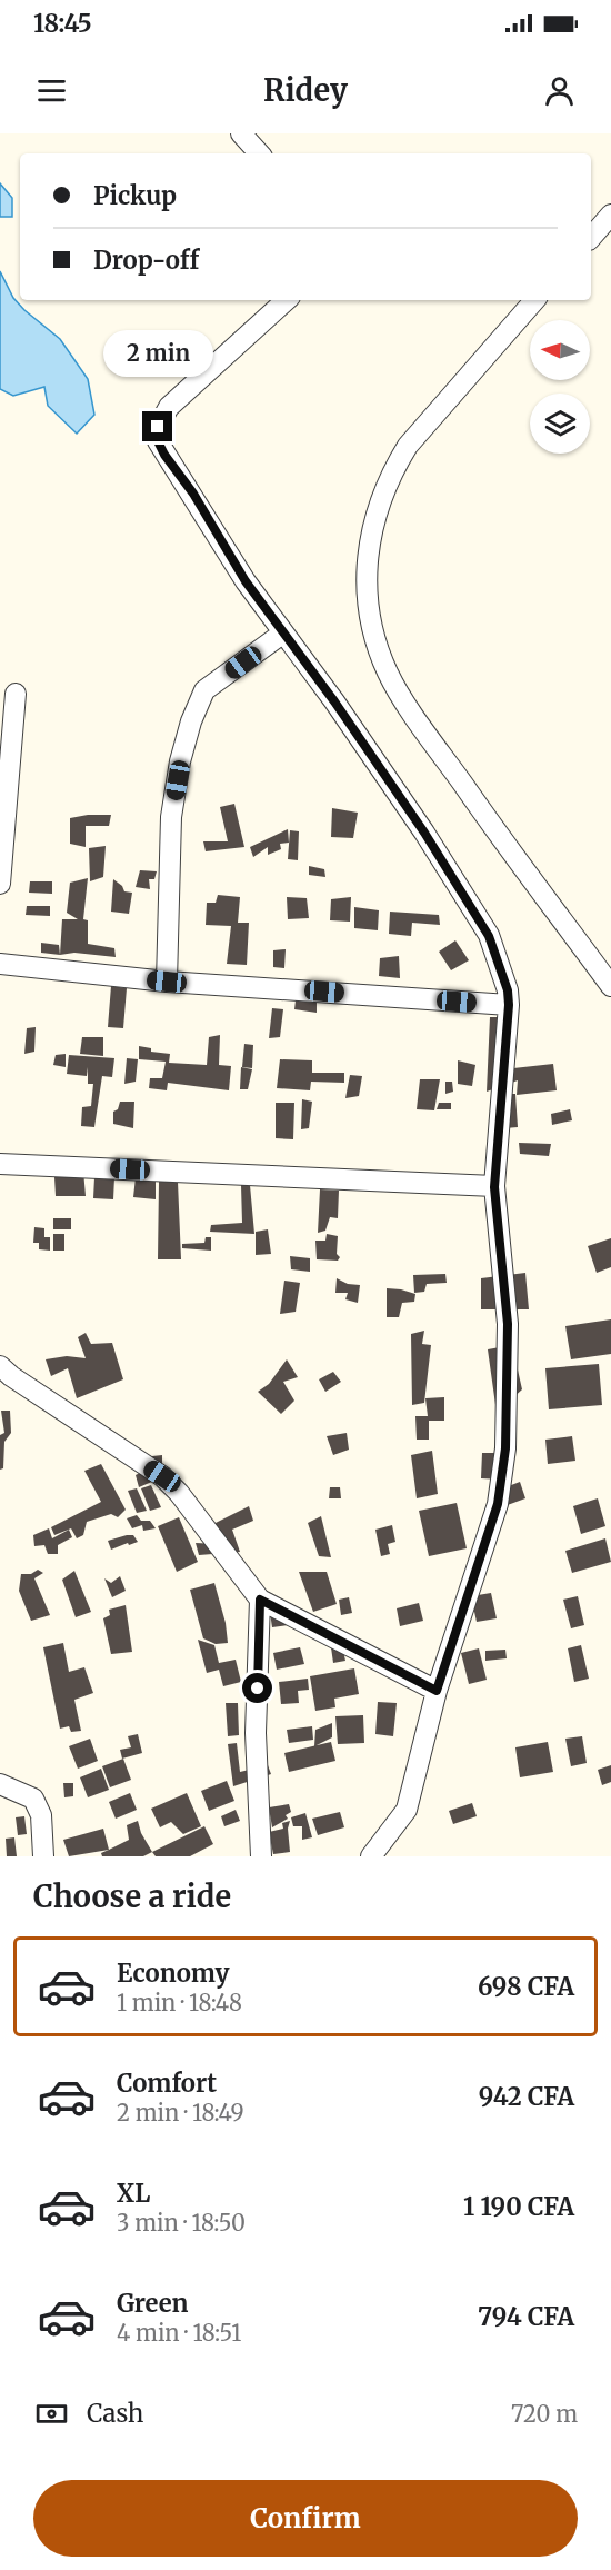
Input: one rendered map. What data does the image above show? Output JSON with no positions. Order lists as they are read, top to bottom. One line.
{"north":"left","page":{"status":"18:45","header":"Ridey","banner":["Pickup","Drop-off"],"bubble":"2 min","heading":"Choose a ride","list":[{"name":"Economy","note":"1 min · 18:48","value":"698 CFA"},{"name":"Comfort","note":"2 min · 18:49","value":"942 CFA"},{"name":"XL","note":"3 min · 18:50","value":"1 190 CFA"},{"name":"Green","note":"4 min · 18:51","value":"794 CFA"}],"pay":["Cash","720 m"],"buttons":"Confirm"}}
